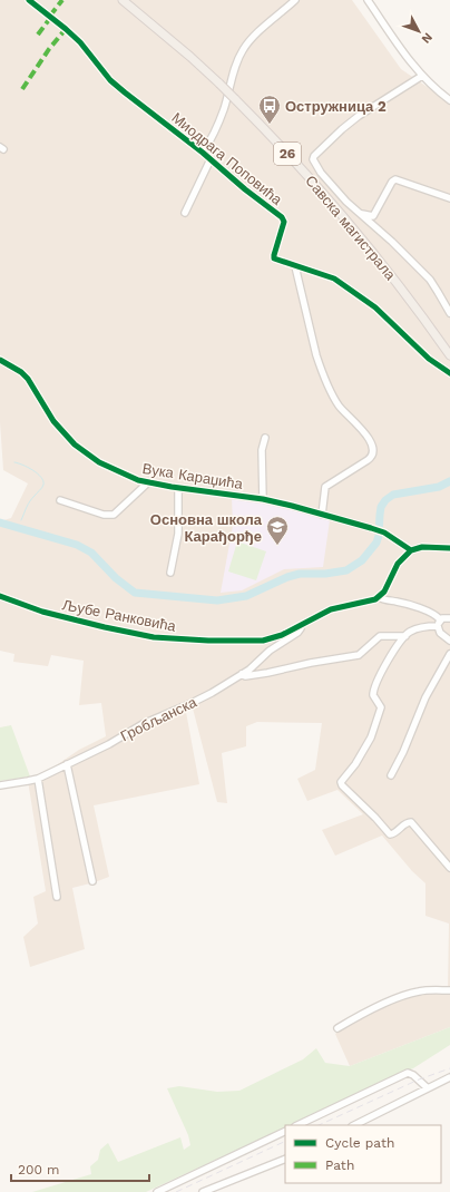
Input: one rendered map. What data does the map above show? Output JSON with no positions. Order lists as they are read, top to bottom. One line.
{"streets":{"main road":["26","Савска магистрала"],"street":["Миодрага Поповића","Вука Караџића","Љубе Ранковића","Гробљанска"]},"crossings":[["Љубе Ранковића","Гробљанска"]],"places":{"bus stop":["Остружница 2"],"school or university":["Основна школа Карађорђе"]},"legend":["Cycle path","Path"],"scale_bar":"200 m","north":"bottom right"}
